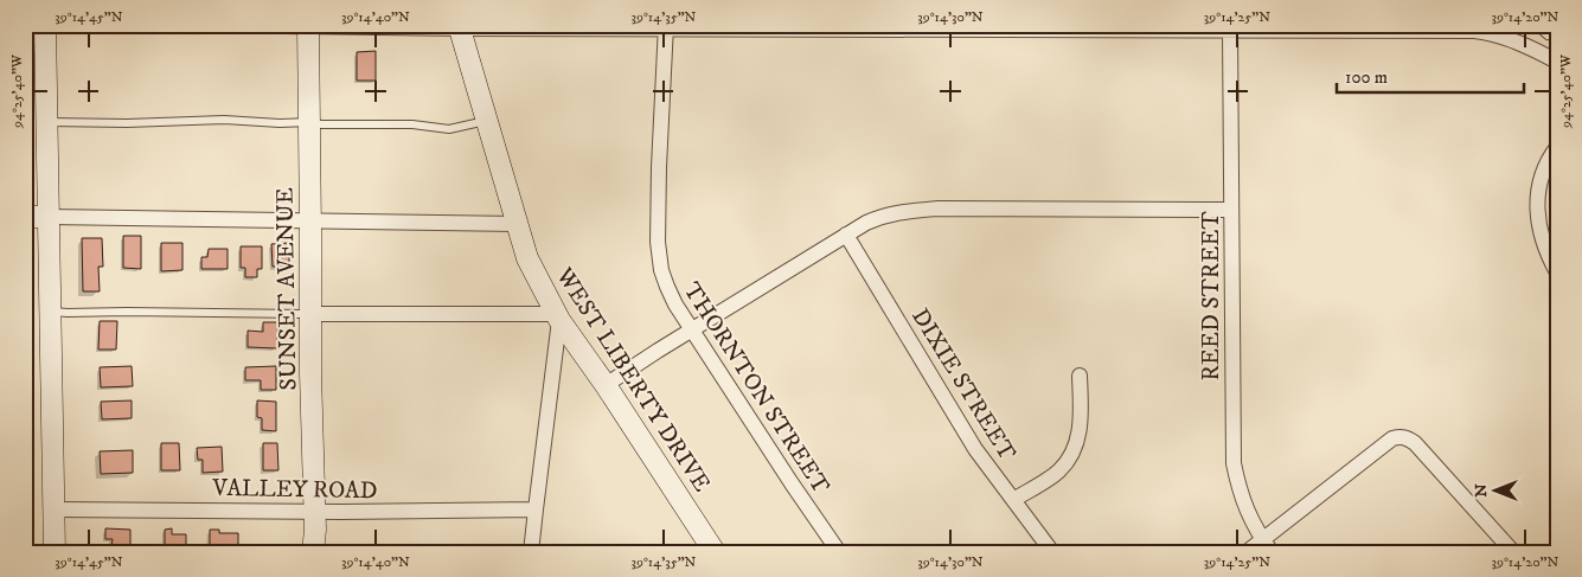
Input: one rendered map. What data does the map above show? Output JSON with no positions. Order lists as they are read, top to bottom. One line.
{"streets":{"main road":["SUNSET AVENUE","WEST LIBERTY DRIVE"],"street":["REED STREET","DIXIE STREET","THORNTON STREET","VALLEY ROAD"]},"crossings":[["SUNSET AVENUE","VALLEY ROAD"]],"scale_bar":"100 m","north":"left","coordinates":["39°14'45\"N","39°14'40\"N","39°14'35\"N","39°14'30\"N","39°14'25\"N","39°14'20\"N","94°25'40\"W"]}
